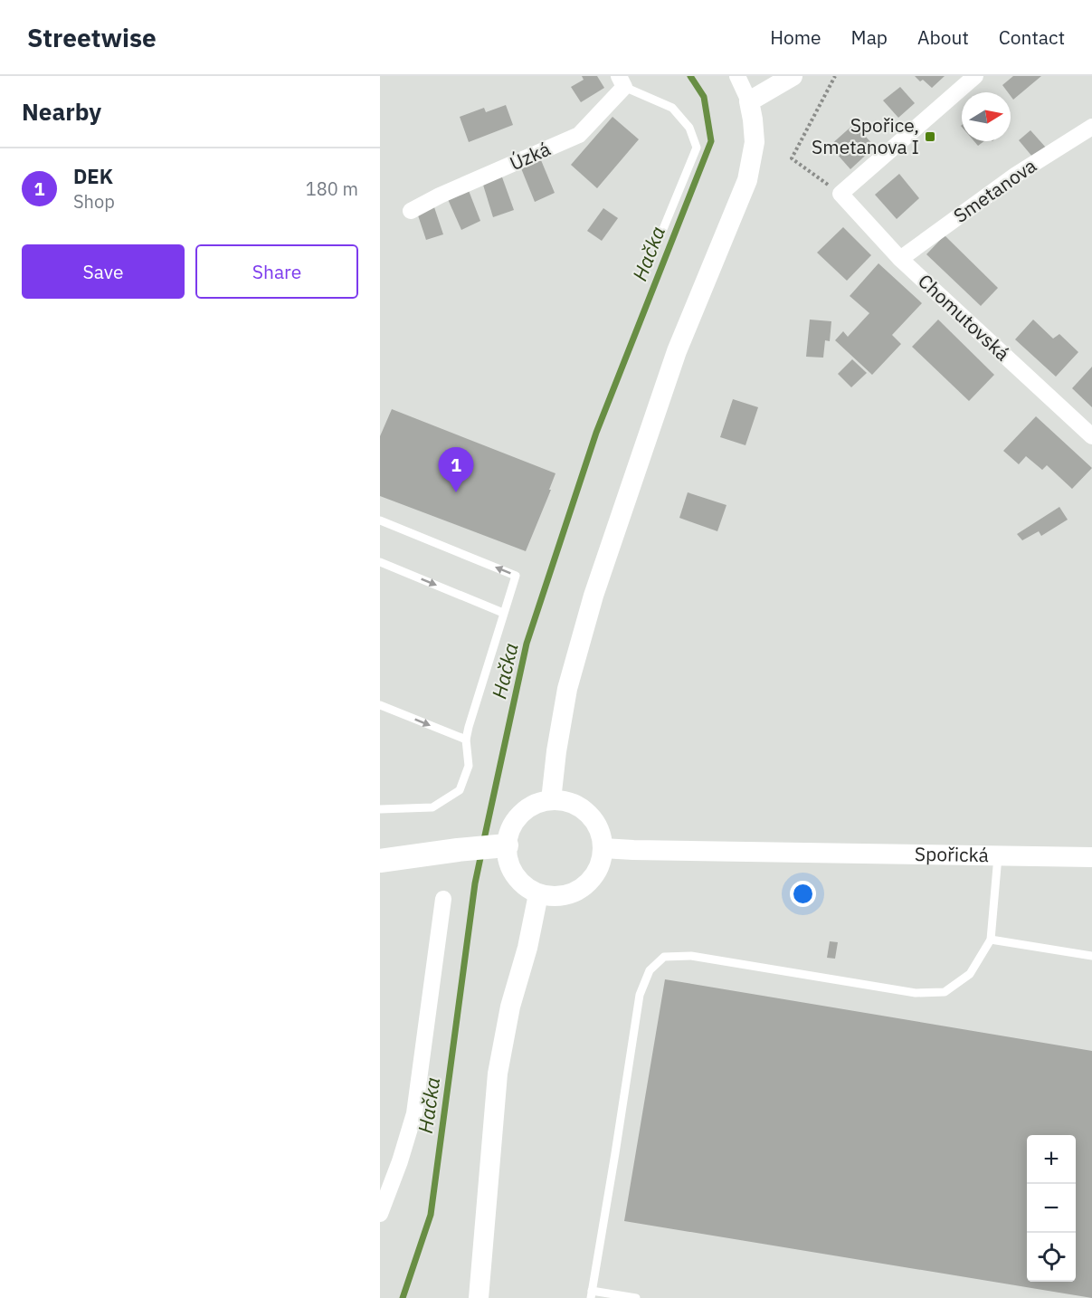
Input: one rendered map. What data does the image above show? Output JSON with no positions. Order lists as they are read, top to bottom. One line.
{"streets":{"street":["Úzká","Smetanova","Chomutovská","Spořická"]},"crossings":[["Smetanova","Chomutovská"]],"water":["Hačka"],"places":{"transit":["Spořice, Smetanova I"]},"north":"right","page":{"header":"Streetwise","nav":["Home","Map","About","Contact"],"heading":"Nearby","list":[{"mark":"1","name":"DEK","note":"Shop","value":"180 m"}],"buttons":["Save","Share"],"pins":"1","map_buttons":["+","−"]}}
